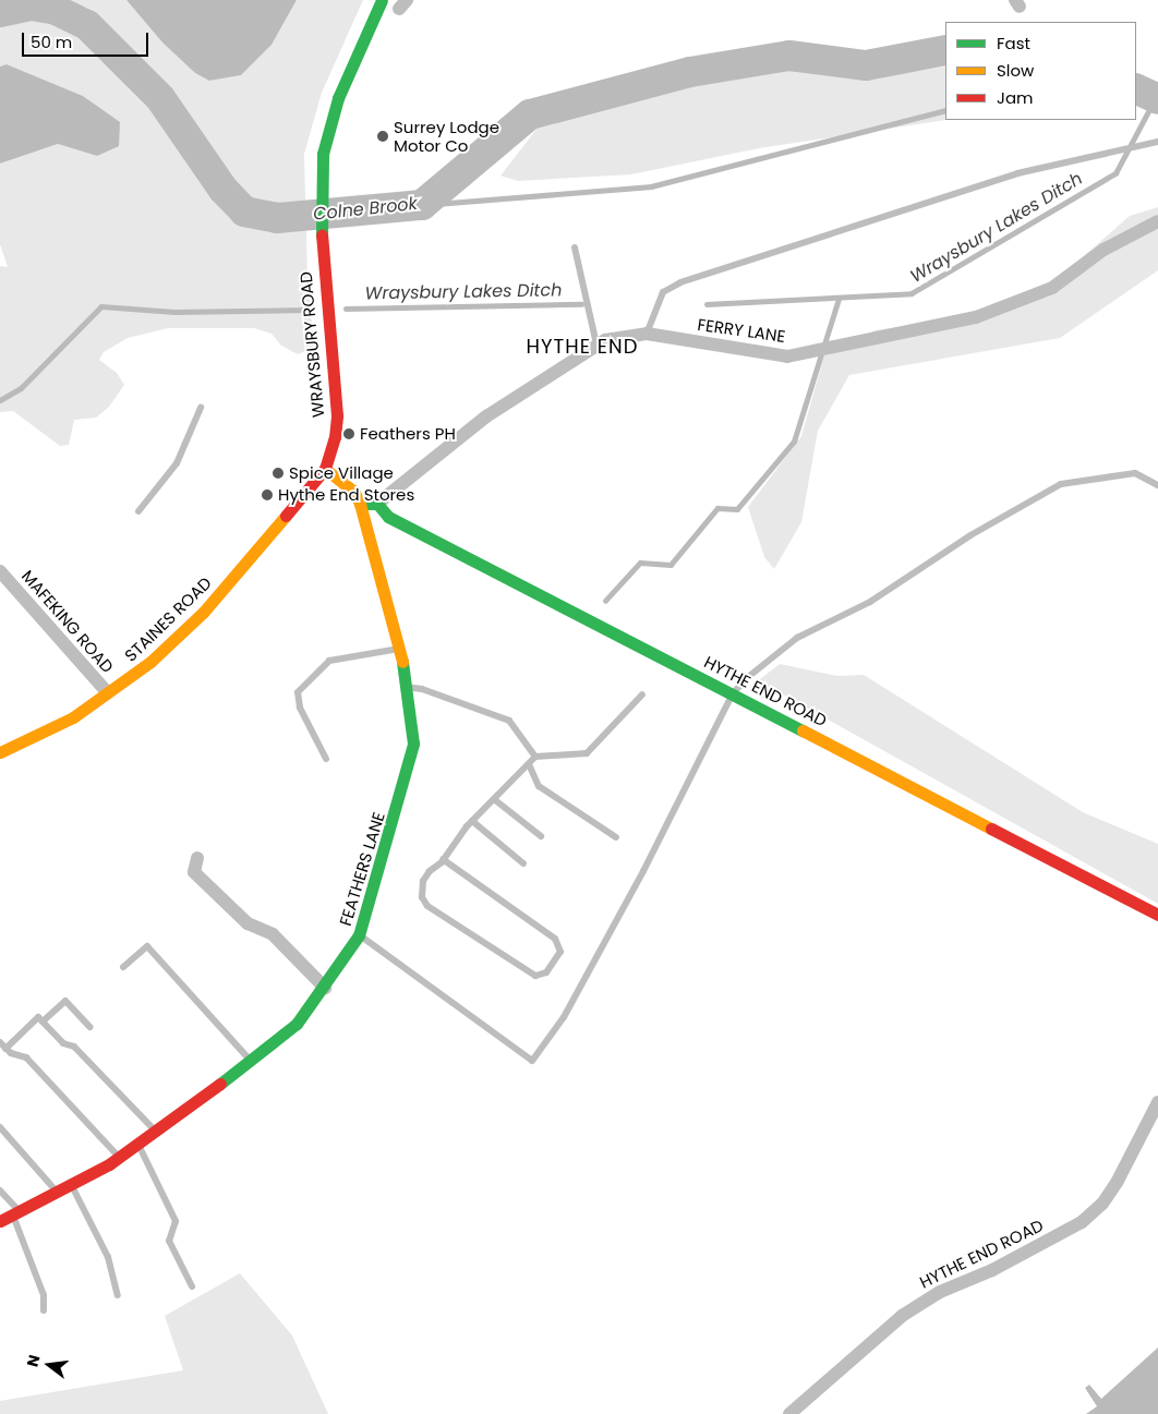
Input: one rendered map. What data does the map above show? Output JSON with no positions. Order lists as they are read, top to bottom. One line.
{"streets":{"street":["FERRY LANE","WRAYSBURY ROAD","STAINES ROAD","MAFEKING ROAD","HYTHE END ROAD","FEATHERS LANE"]},"crossings":[["FERRY LANE","HYTHE END ROAD"],["WRAYSBURY ROAD","STAINES ROAD"],["WRAYSBURY ROAD","FEATHERS LANE"],["STAINES ROAD","MAFEKING ROAD"],["STAINES ROAD","FEATHERS LANE"]],"districts":["HYTHE END"],"water":["Colne Brook","Wraysbury Lakes Ditch"],"places":["Surrey Lodge Motor Co","Feathers PH","Spice Village","Hythe End Stores"],"legend":["Fast","Slow","Jam"],"scale_bar":"50 m","north":"left"}
